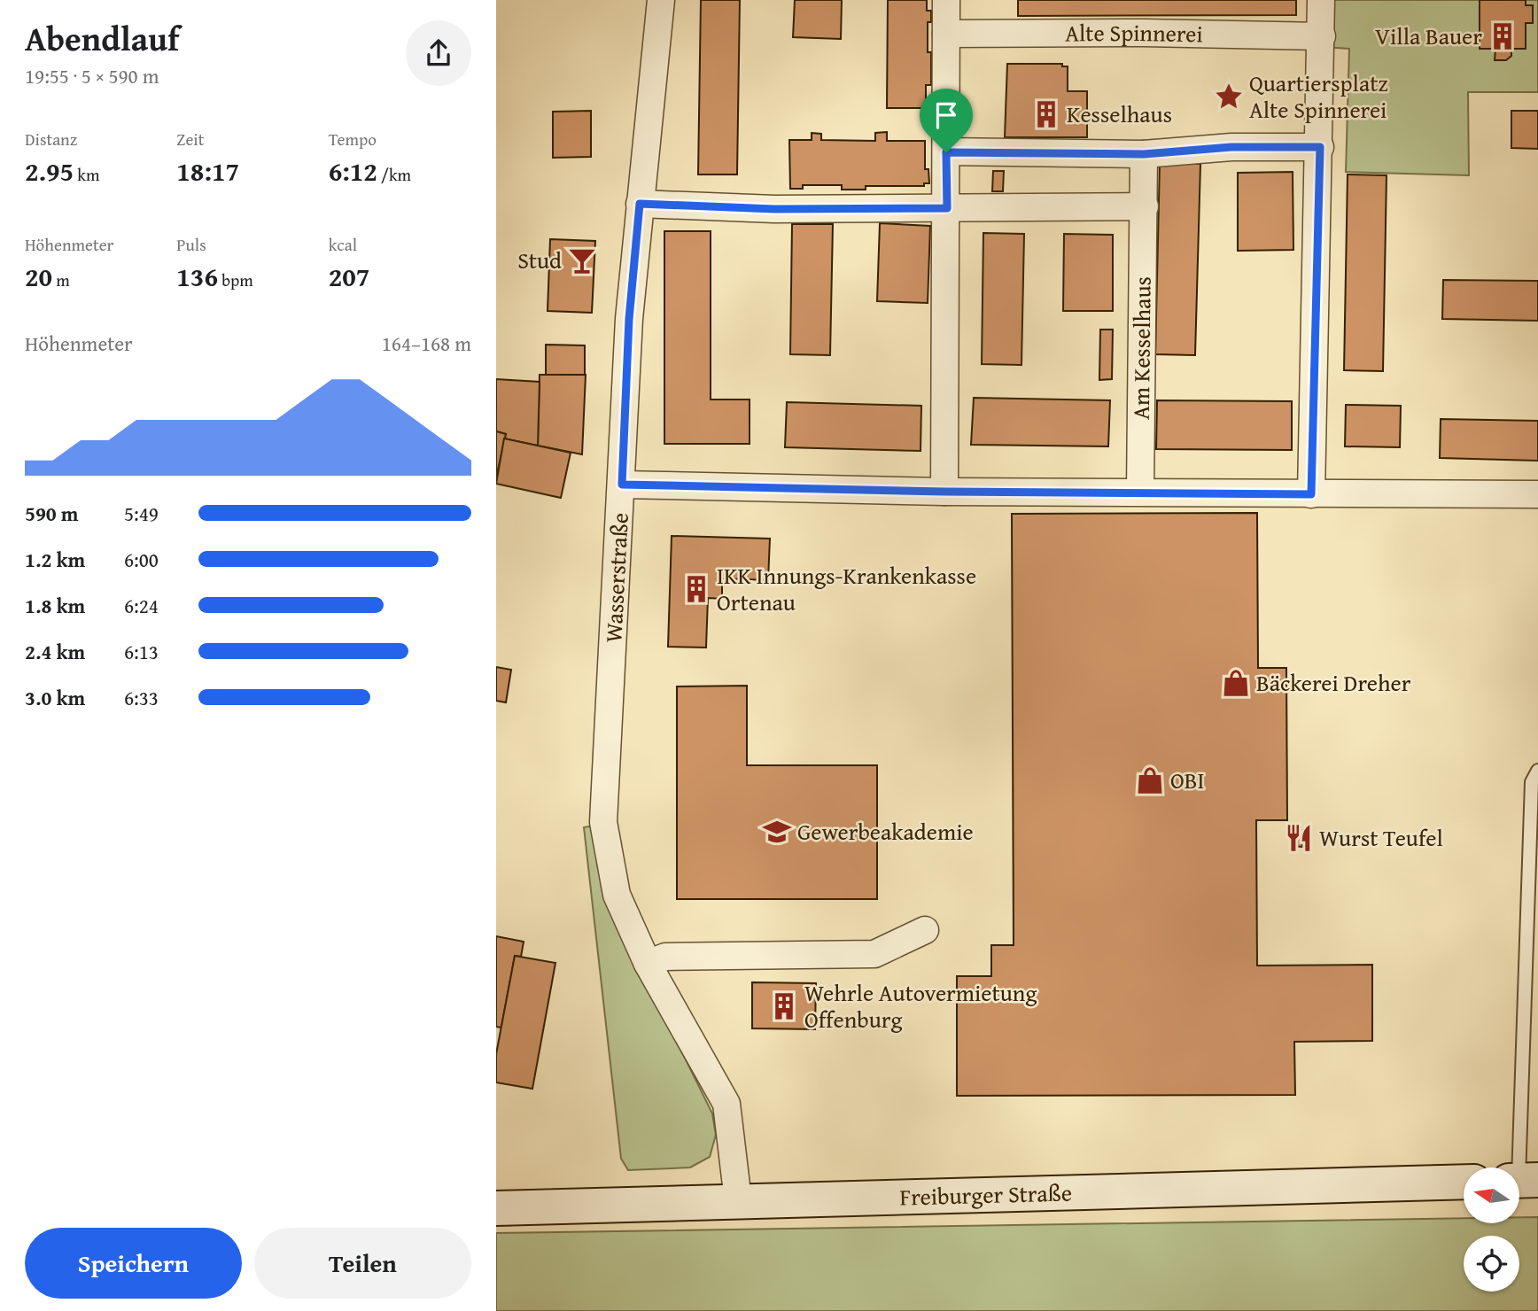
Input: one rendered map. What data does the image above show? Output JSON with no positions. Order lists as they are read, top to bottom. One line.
{"streets":{"main road":["Freiburger Straße"],"street":["Alte Spinnerei","Am Kesselhaus","Wasserstraße"]},"crossings":[["Wasserstraße","Freiburger Straße"]],"places":{"building":["Villa Bauer","Kesselhaus","IKK Innungs-Krankenkasse Ortenau","Wehrle Autovermietung Offenburg"],"place":["Quartiersplatz Alte Spinnerei"],"bar":["Stud"],"shop":["Bäckerei Dreher","OBI"],"school or university":["Gewerbeakademie"],"restaurant":["Wurst Teufel"]},"north":"left","page":{"heading":["Abendlauf","19:55 · 5 × 590 m"],"stats":[["Distanz","2.95 km"],["Zeit","18:17"],["Tempo","6:12 /km"],["Höhenmeter","20 m"],["Puls","136 bpm"],["kcal","207"]],"chart":["Höhenmeter","164–168 m"],"list":[{"name":"590 m","note":"5:49"},{"name":"1.2 km","note":"6:00"},{"name":"1.8 km","note":"6:24"},{"name":"2.4 km","note":"6:13"},{"name":"3.0 km","note":"6:33"}],"buttons":["Speichern","Teilen"]}}
